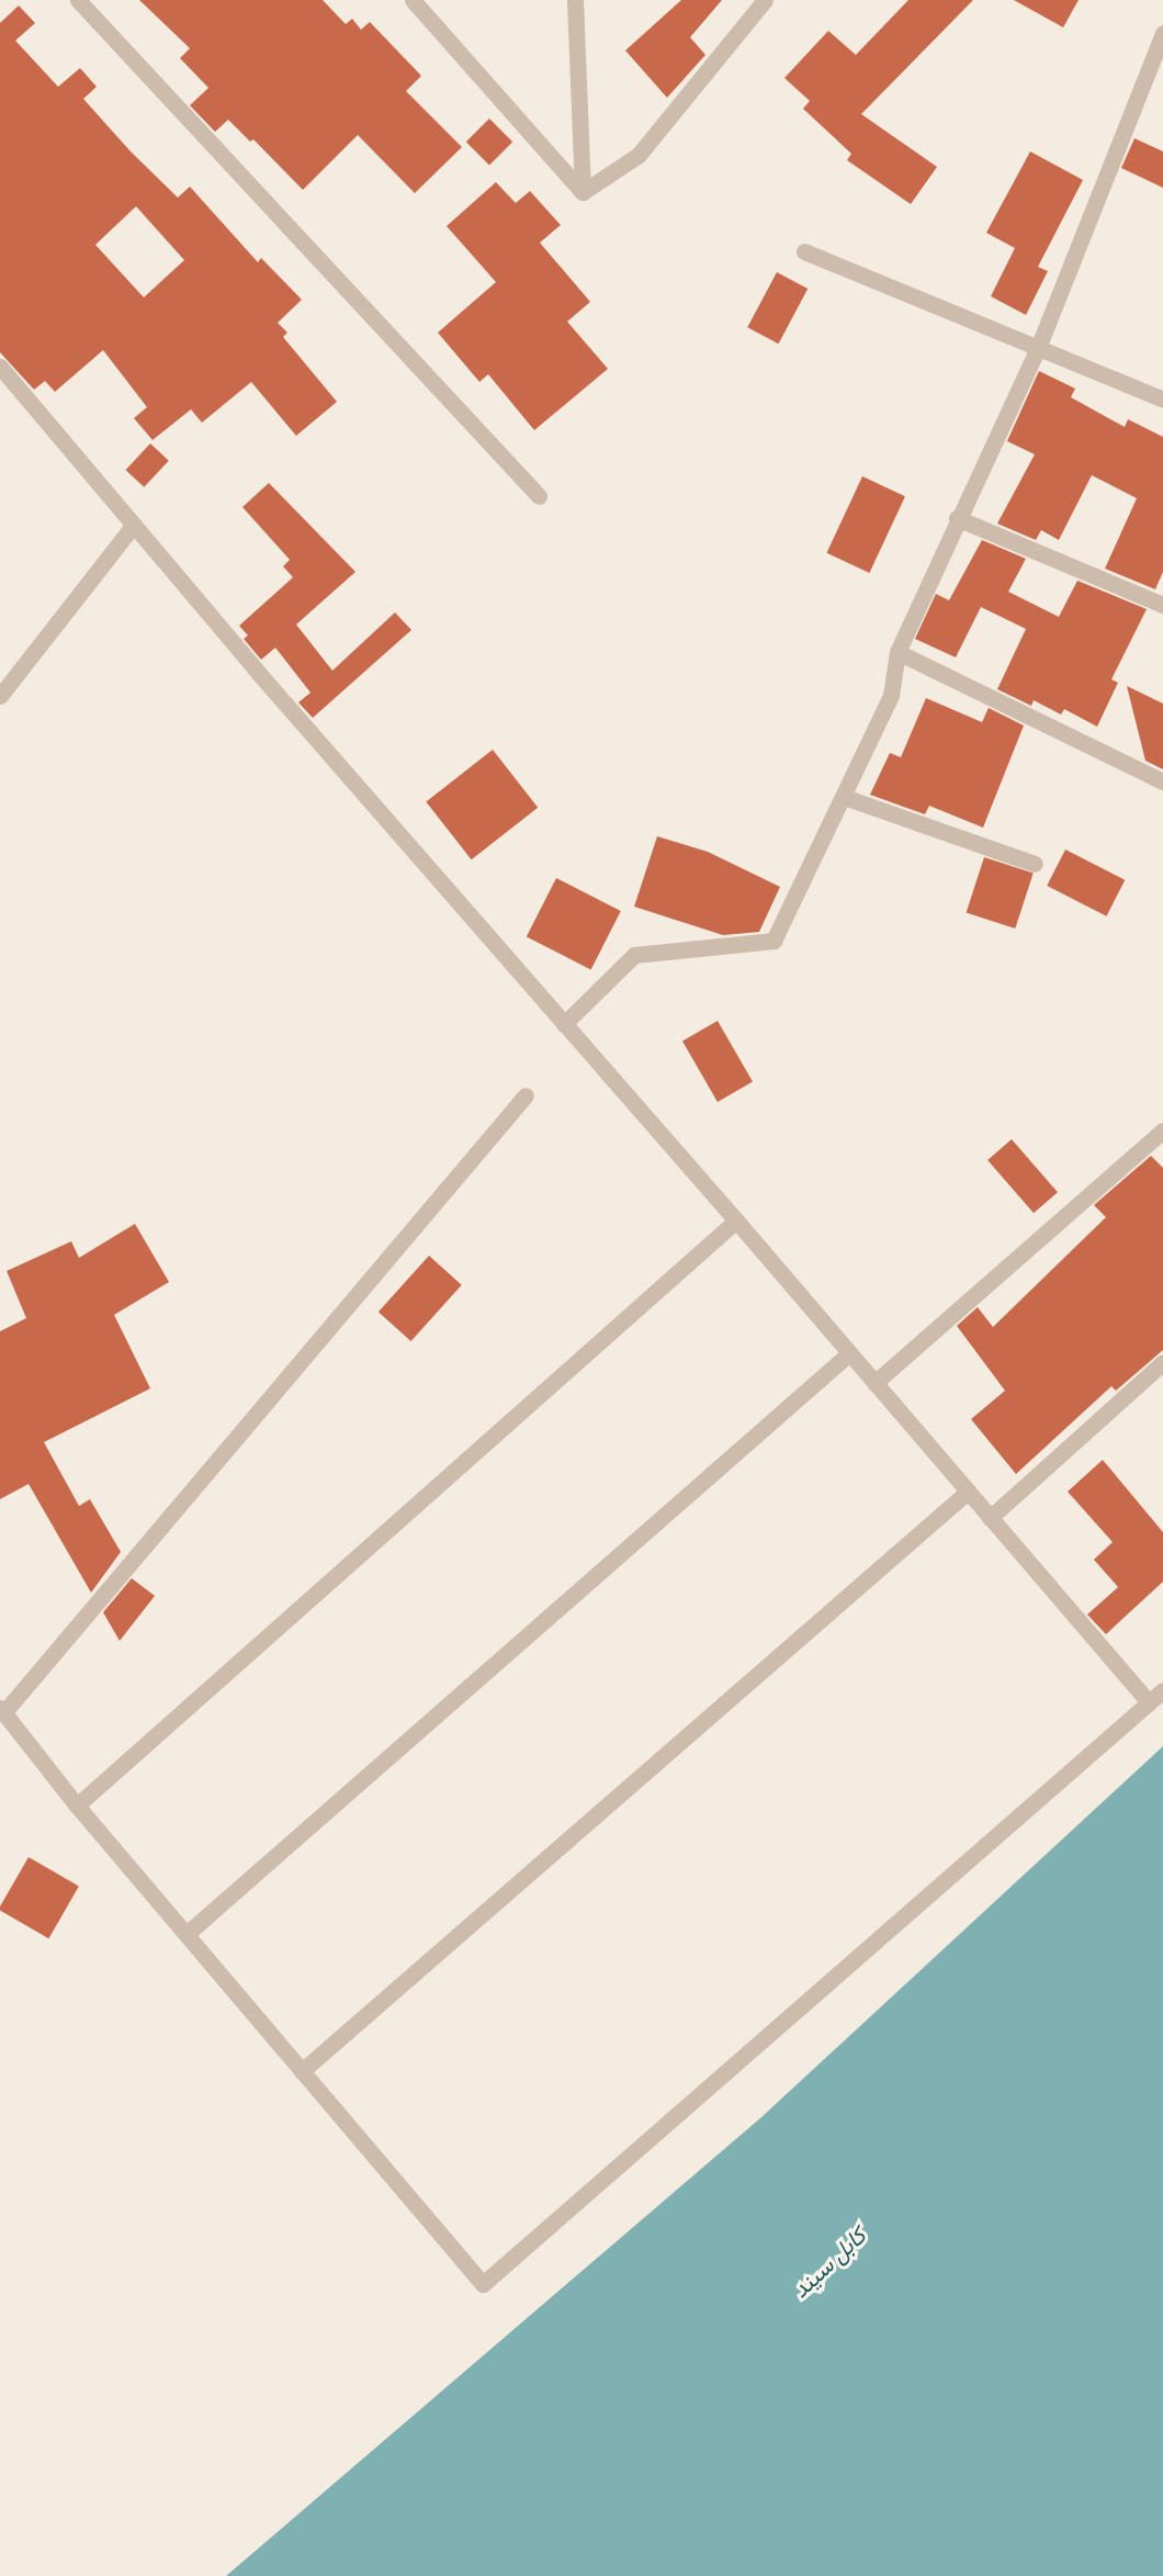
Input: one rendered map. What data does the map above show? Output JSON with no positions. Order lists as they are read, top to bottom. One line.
{"water":["کابل سيند"]}
